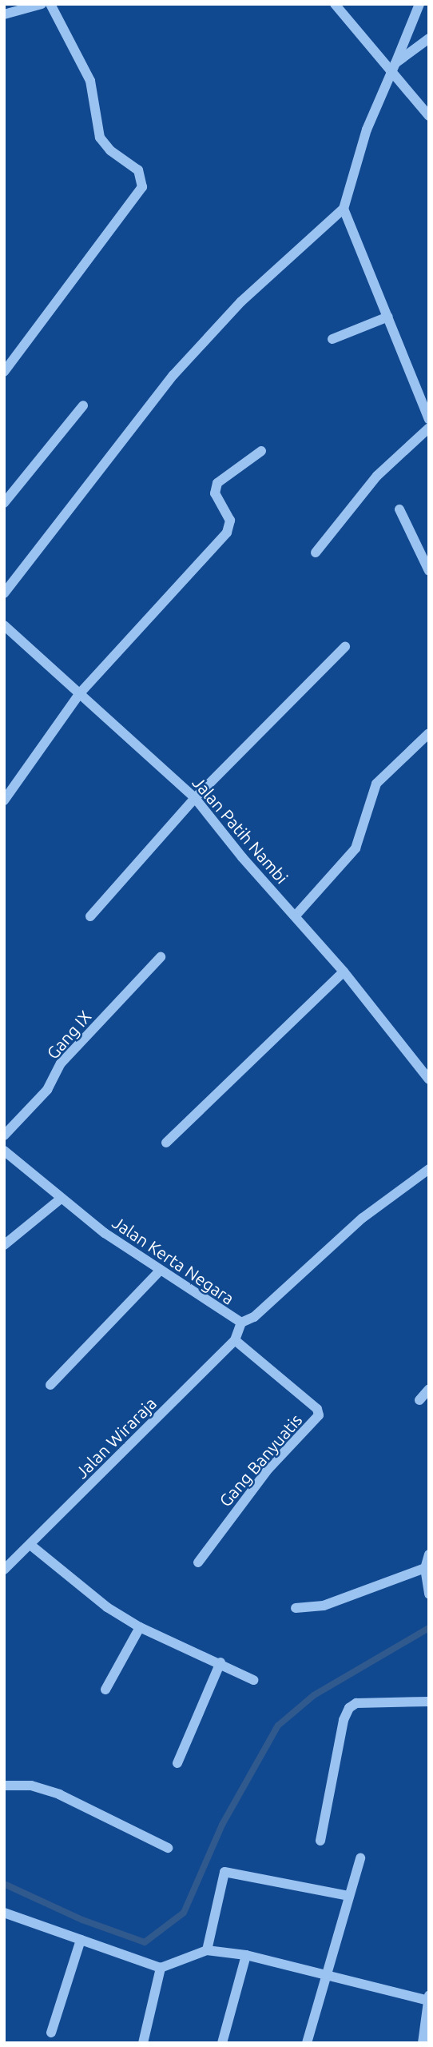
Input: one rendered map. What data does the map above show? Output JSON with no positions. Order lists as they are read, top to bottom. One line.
{"streets":{"street":["Jalan Patih Nambi","Gang IX","Jalan Kerta Negara","Jalan Wiraraja","Gang Banyuatis"]},"crossings":[["Jalan Kerta Negara","Jalan Wiraraja"],["Jalan Wiraraja","Gang Banyuatis"]]}
